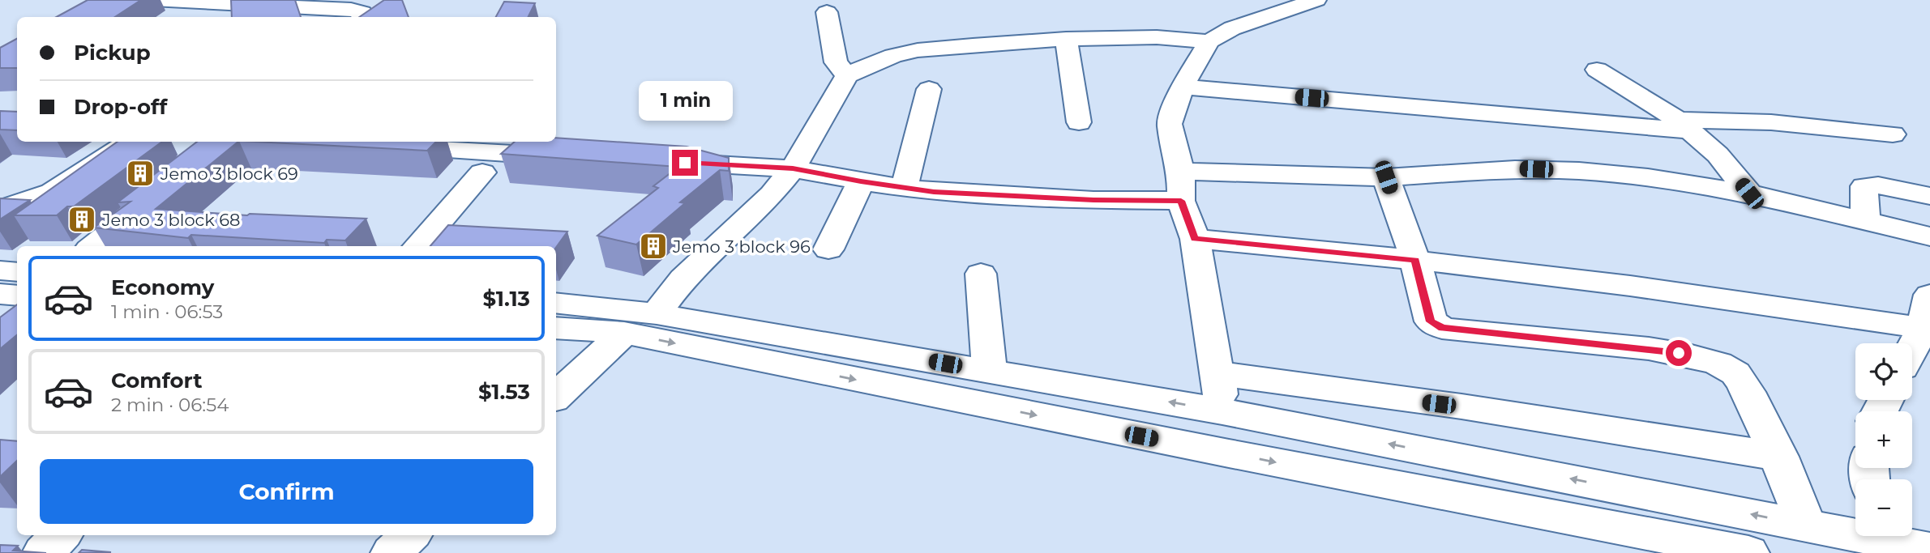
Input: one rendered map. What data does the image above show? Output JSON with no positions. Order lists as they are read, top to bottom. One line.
{"places":{"building":["Jemo 3 block 69","Jemo 3 block 68","Jemo 3 block 96"]},"page":{"banner":["Pickup","Drop-off"],"bubble":"1 min","list":[{"name":"Economy","note":"1 min · 06:53","value":"$1.13"},{"name":"Comfort","note":"2 min · 06:54","value":"$1.53"}],"map_buttons":["+","−"],"buttons":"Confirm"}}
